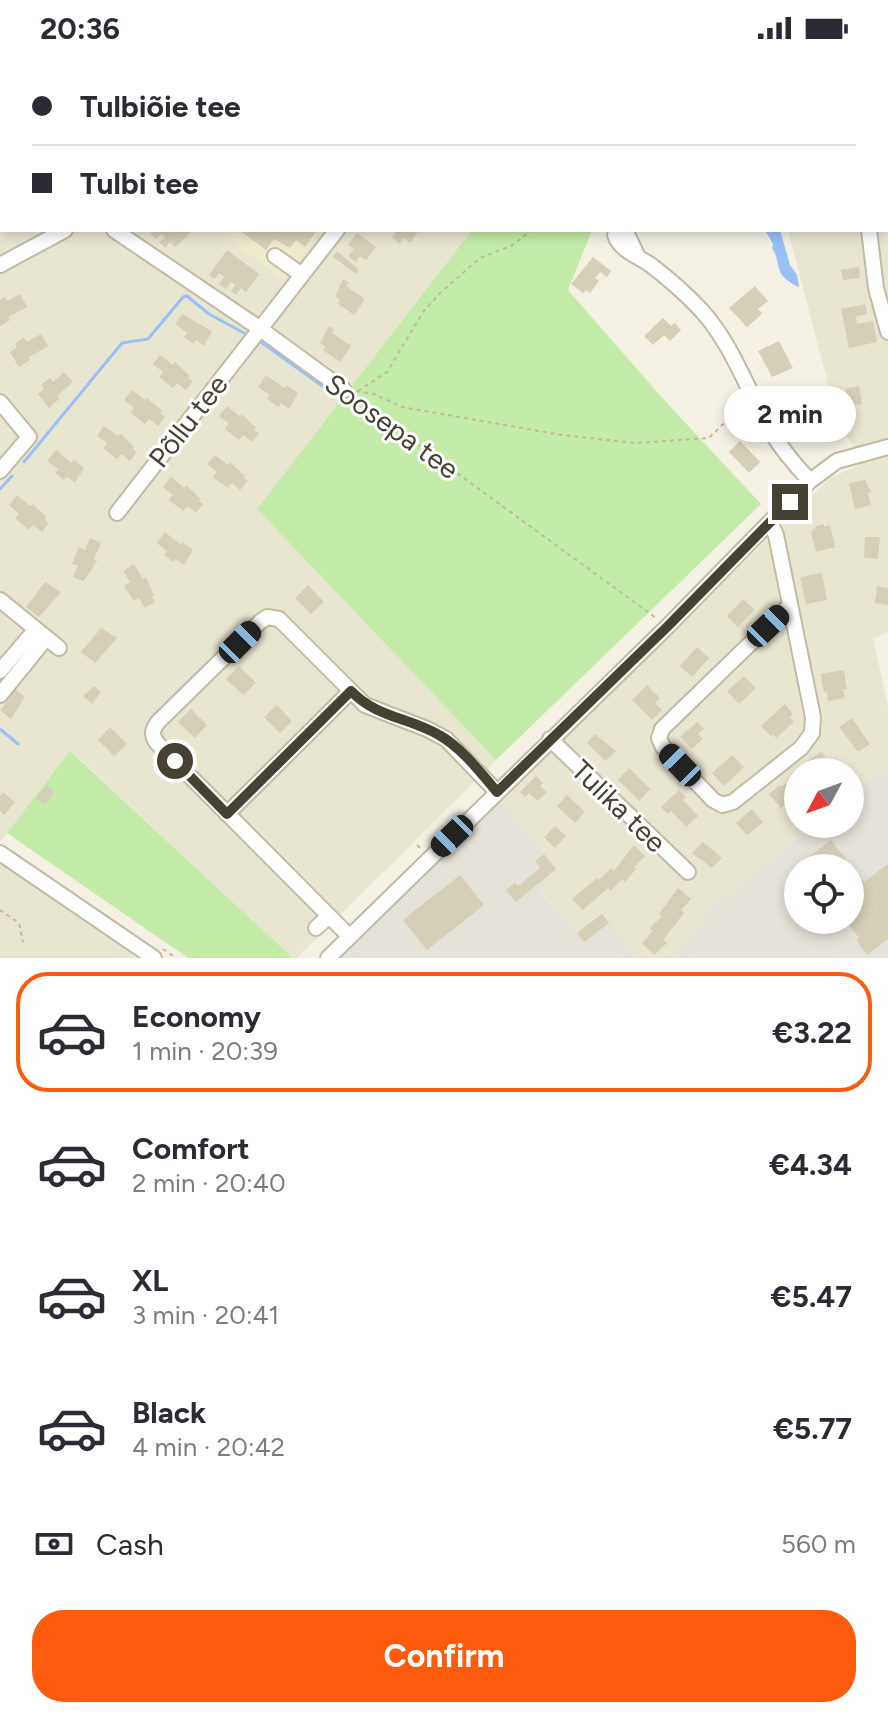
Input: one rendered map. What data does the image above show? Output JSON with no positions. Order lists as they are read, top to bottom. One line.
{"streets":{"street":["Põllu tee","Soosepa tee","Tulika tee"]},"crossings":[["Põllu tee","Soosepa tee"]],"north":"bottom left","page":{"status":"20:36","banner":["Tulbiõie tee","Tulbi tee"],"bubble":"2 min","list":[{"name":"Economy","note":"1 min · 20:39","value":"€3.22"},{"name":"Comfort","note":"2 min · 20:40","value":"€4.34"},{"name":"XL","note":"3 min · 20:41","value":"€5.47"},{"name":"Black","note":"4 min · 20:42","value":"€5.77"}],"pay":["Cash","560 m"],"buttons":"Confirm"}}
